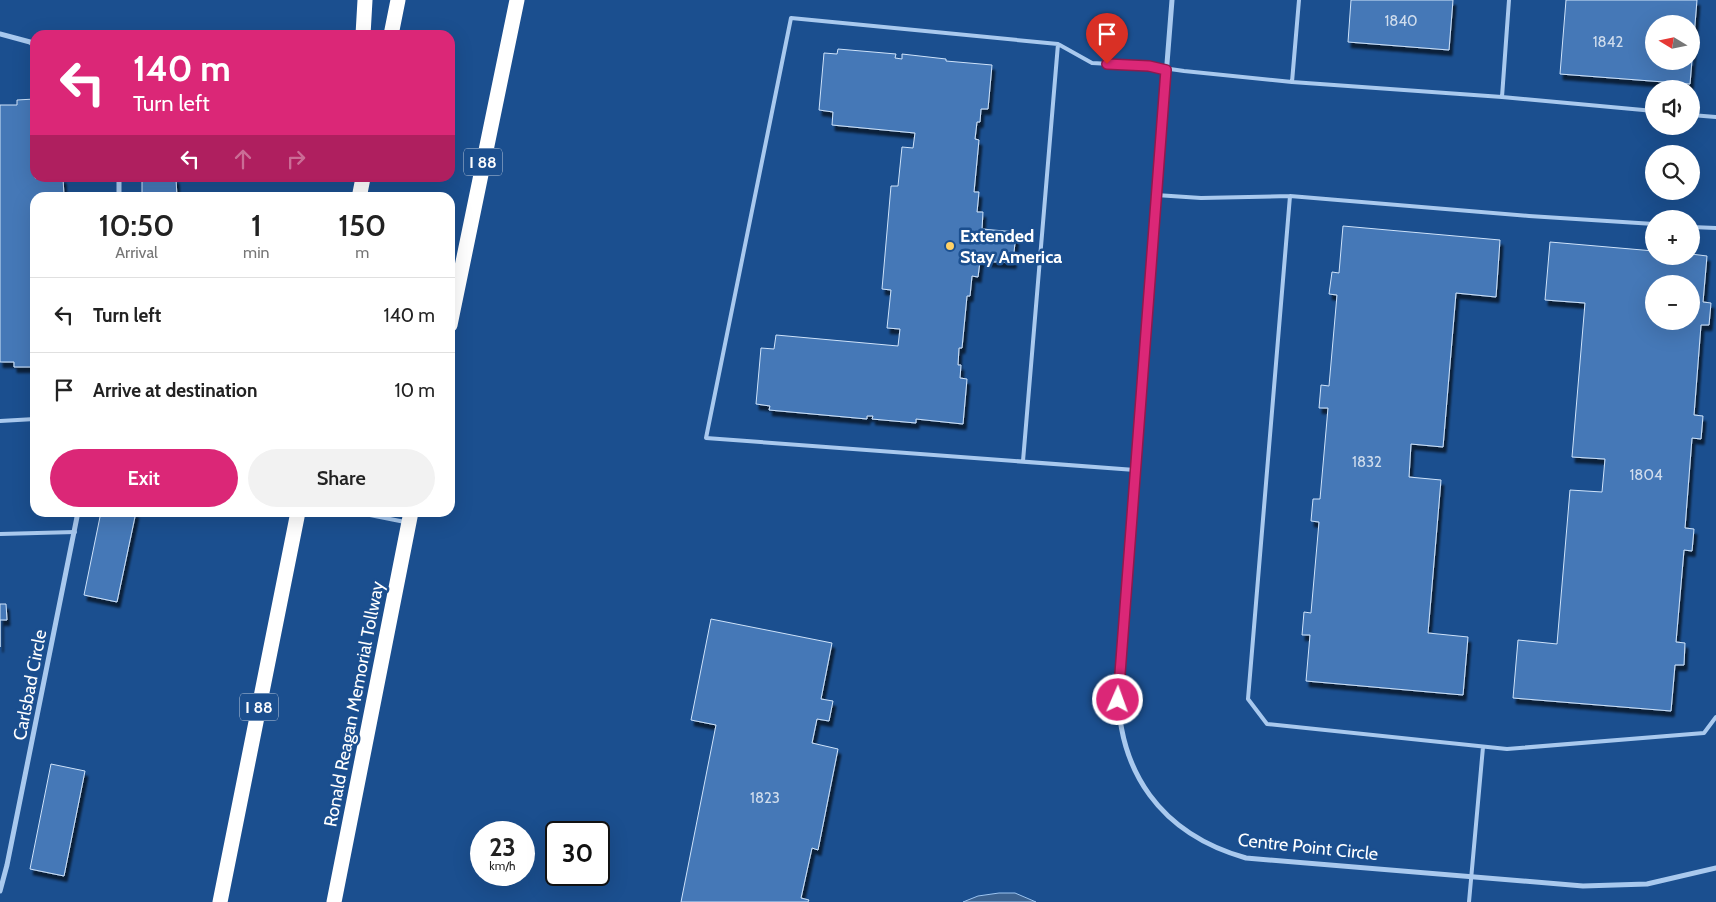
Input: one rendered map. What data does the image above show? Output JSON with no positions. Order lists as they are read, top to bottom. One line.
{"streets":{"highway":["I 88","Ronald Reagan Memorial Tollway"],"street":["Carlsbad Circle","Centre Point Circle"]},"places":["Extended Stay America"],"house_numbers":["1840","1842","1832","1804","1823"],"north":"left","page":{"map_buttons":["+","−"],"turn":["140 m","Turn left"],"eta":["10:50","Arrival","1","min","150","m"],"list":[{"name":"Turn left","value":"140 m"},{"name":"Arrive at destination","value":"10 m"}],"buttons":["Exit","Share"],"speed":"23 km/h","limit":"30"}}
